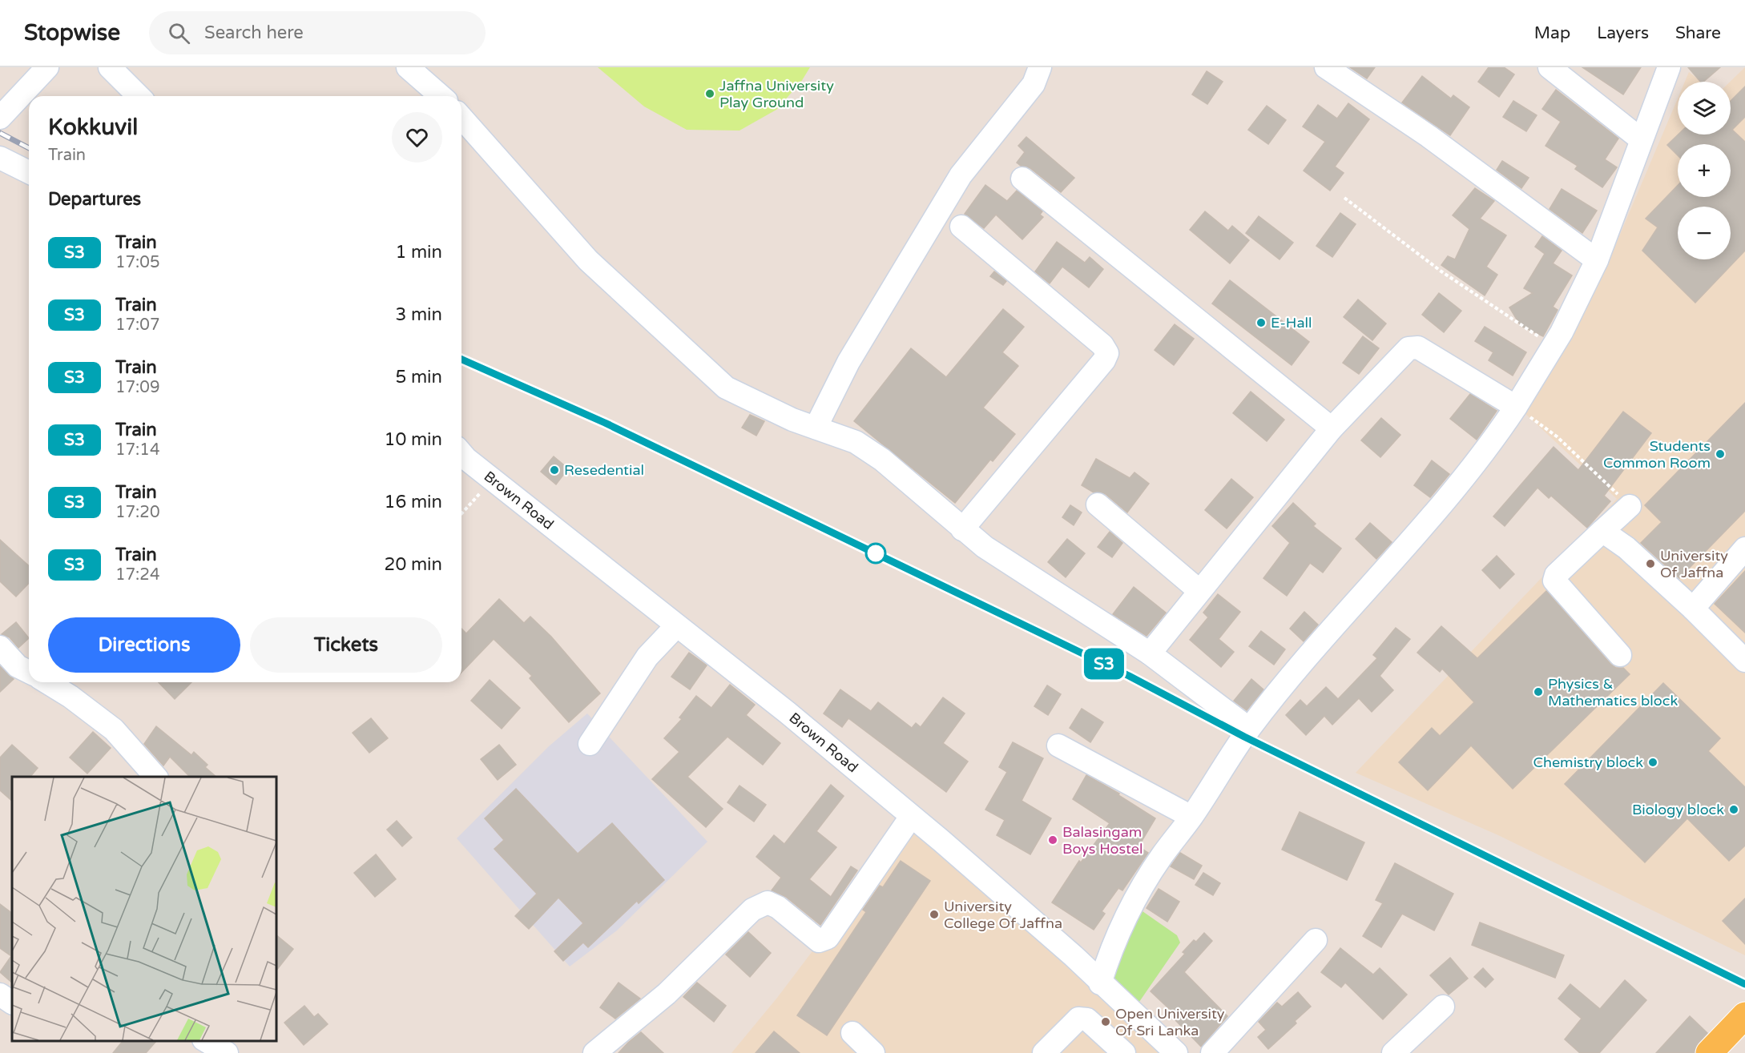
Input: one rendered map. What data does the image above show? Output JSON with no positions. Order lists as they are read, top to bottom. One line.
{"streets":{"street":["Brown Road"]},"places":["Jaffna University Play Ground","E-Hall","Students Common Room","Resedential","University Of Jaffna","Physics & Mathematics block","Chemistry block","Biology block","Balasingam Boys Hostel","University College Of Jaffna","Open University Of Sri Lanka"],"page":{"header":"Stopwise","search":"Search here","nav":["Map","Layers","Share"],"on_map":"S3","map_buttons":["+","−"],"heading":[["Kokkuvil","Train"],"Departures"],"list":[{"mark":"S3","name":"Train","note":"17:05","value":"1 min"},{"mark":"S3","name":"Train","note":"17:07","value":"3 min"},{"mark":"S3","name":"Train","note":"17:09","value":"5 min"},{"mark":"S3","name":"Train","note":"17:14","value":"10 min"},{"mark":"S3","name":"Train","note":"17:20","value":"16 min"},{"mark":"S3","name":"Train","note":"17:24","value":"20 min"}],"buttons":["Directions","Tickets"]}}
